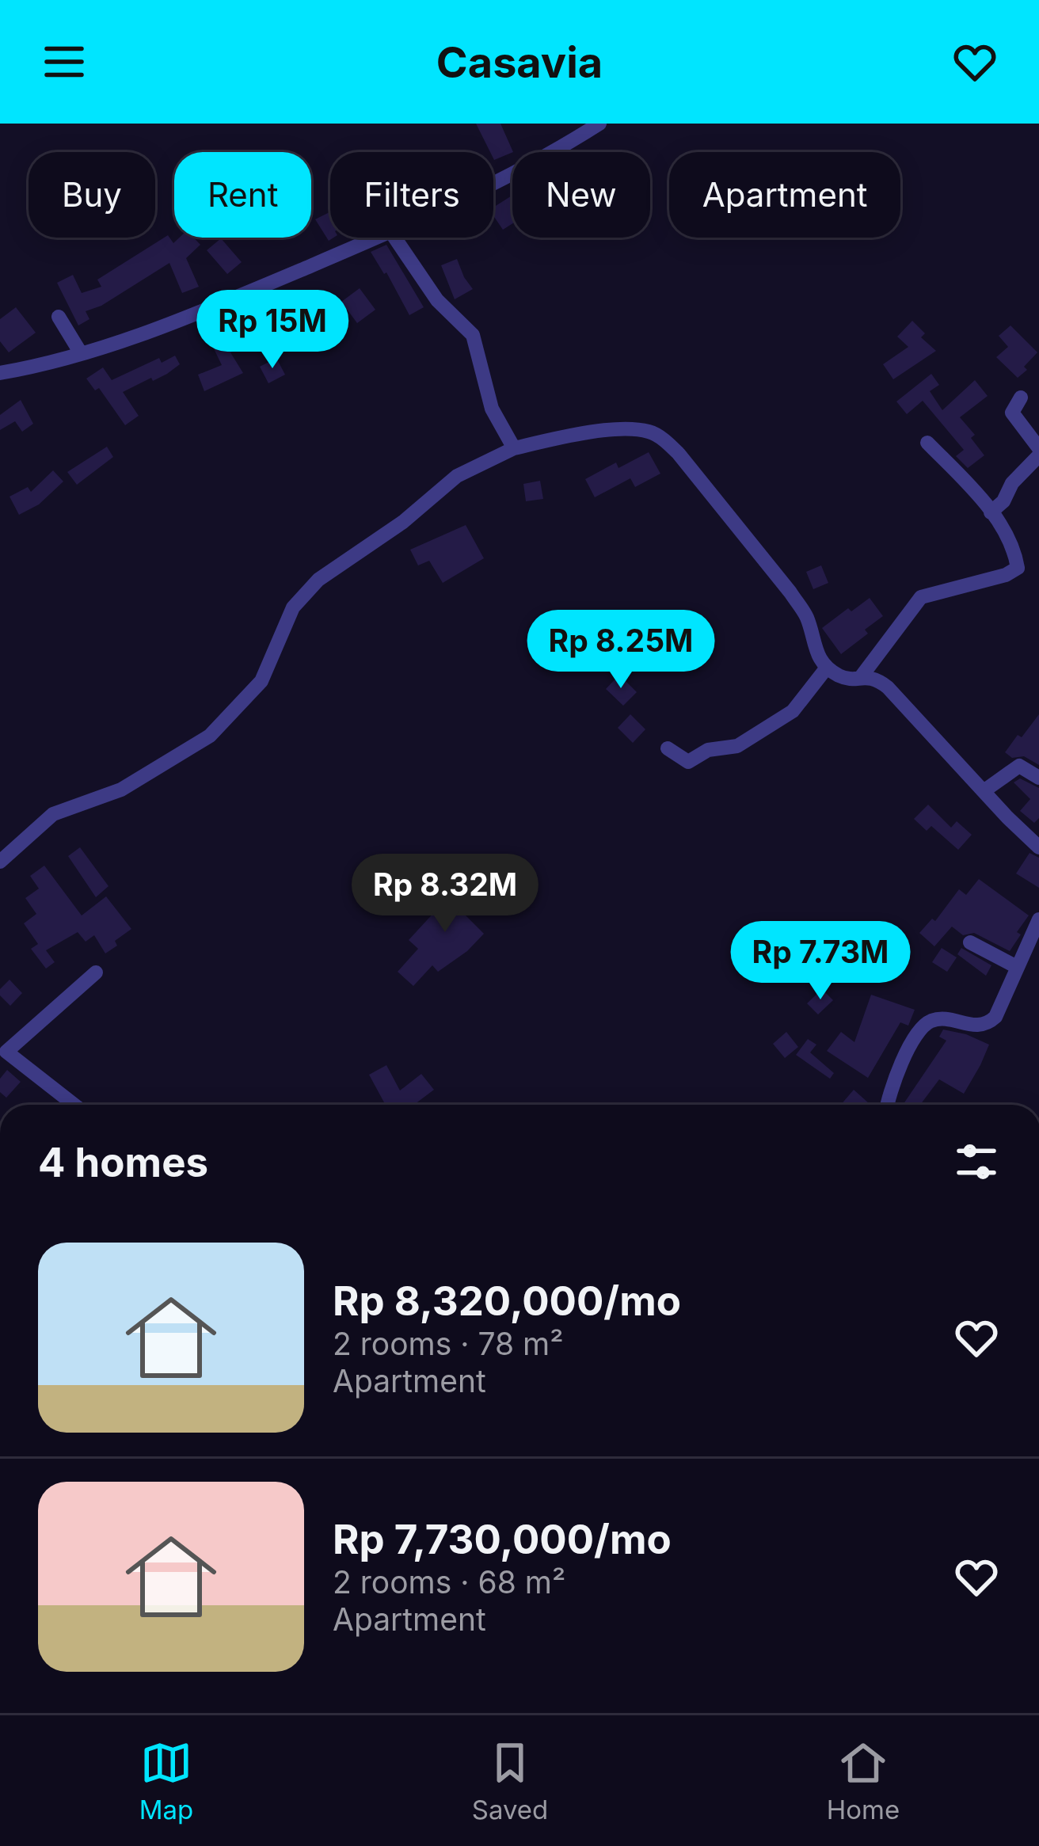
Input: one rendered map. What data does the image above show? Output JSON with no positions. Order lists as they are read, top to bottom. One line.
{"page":{"header":"Casavia","chip":["Buy","Rent","Filters","New","Apartment"],"price":["Rp 15M","Rp 8.25M","Rp 8.32M","Rp 7.73M"],"heading":"4 homes","list":[{"name":"Rp 8,320,000/mo","note":"2 rooms · 78 m² · Apartment"},{"name":"Rp 7,730,000/mo","note":"2 rooms · 68 m² · Apartment"}],"tabs":["Map","Saved","Home"]}}
